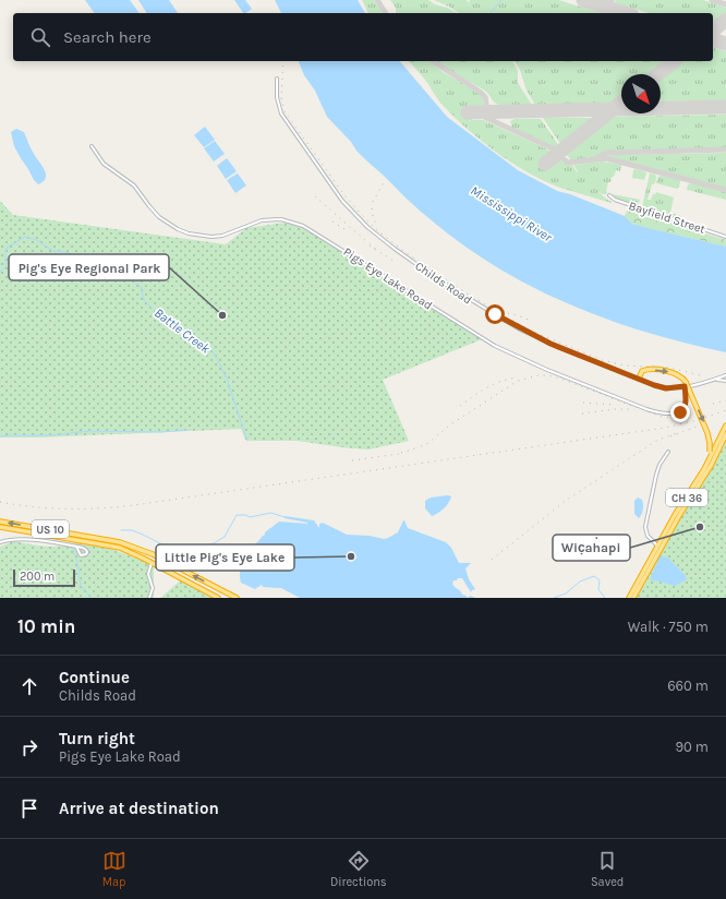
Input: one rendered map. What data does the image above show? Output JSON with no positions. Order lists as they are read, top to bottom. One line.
{"streets":{"highway":["CH 36","US 10"],"street":["Bayfield Street","Pigs Eye Lake Road","Childs Road"]},"crossings":[["Pigs Eye Lake Road","Childs Road"]],"water":["Mississippi River","Battle Creek"],"places":["Pig's Eye Regional Park","Wic̣aḣapi","Little Pig's Eye Lake"],"scale_bar":"200 m","north":"bottom right","page":{"search":"Search here","scale":"200 m","heading":["10 min","Walk · 750 m"],"list":[["Continue","Childs Road","660 m"],["Turn right","Pigs Eye Lake Road","90 m"],"Arrive at destination"],"nav":["Map","Directions","Saved"]}}
